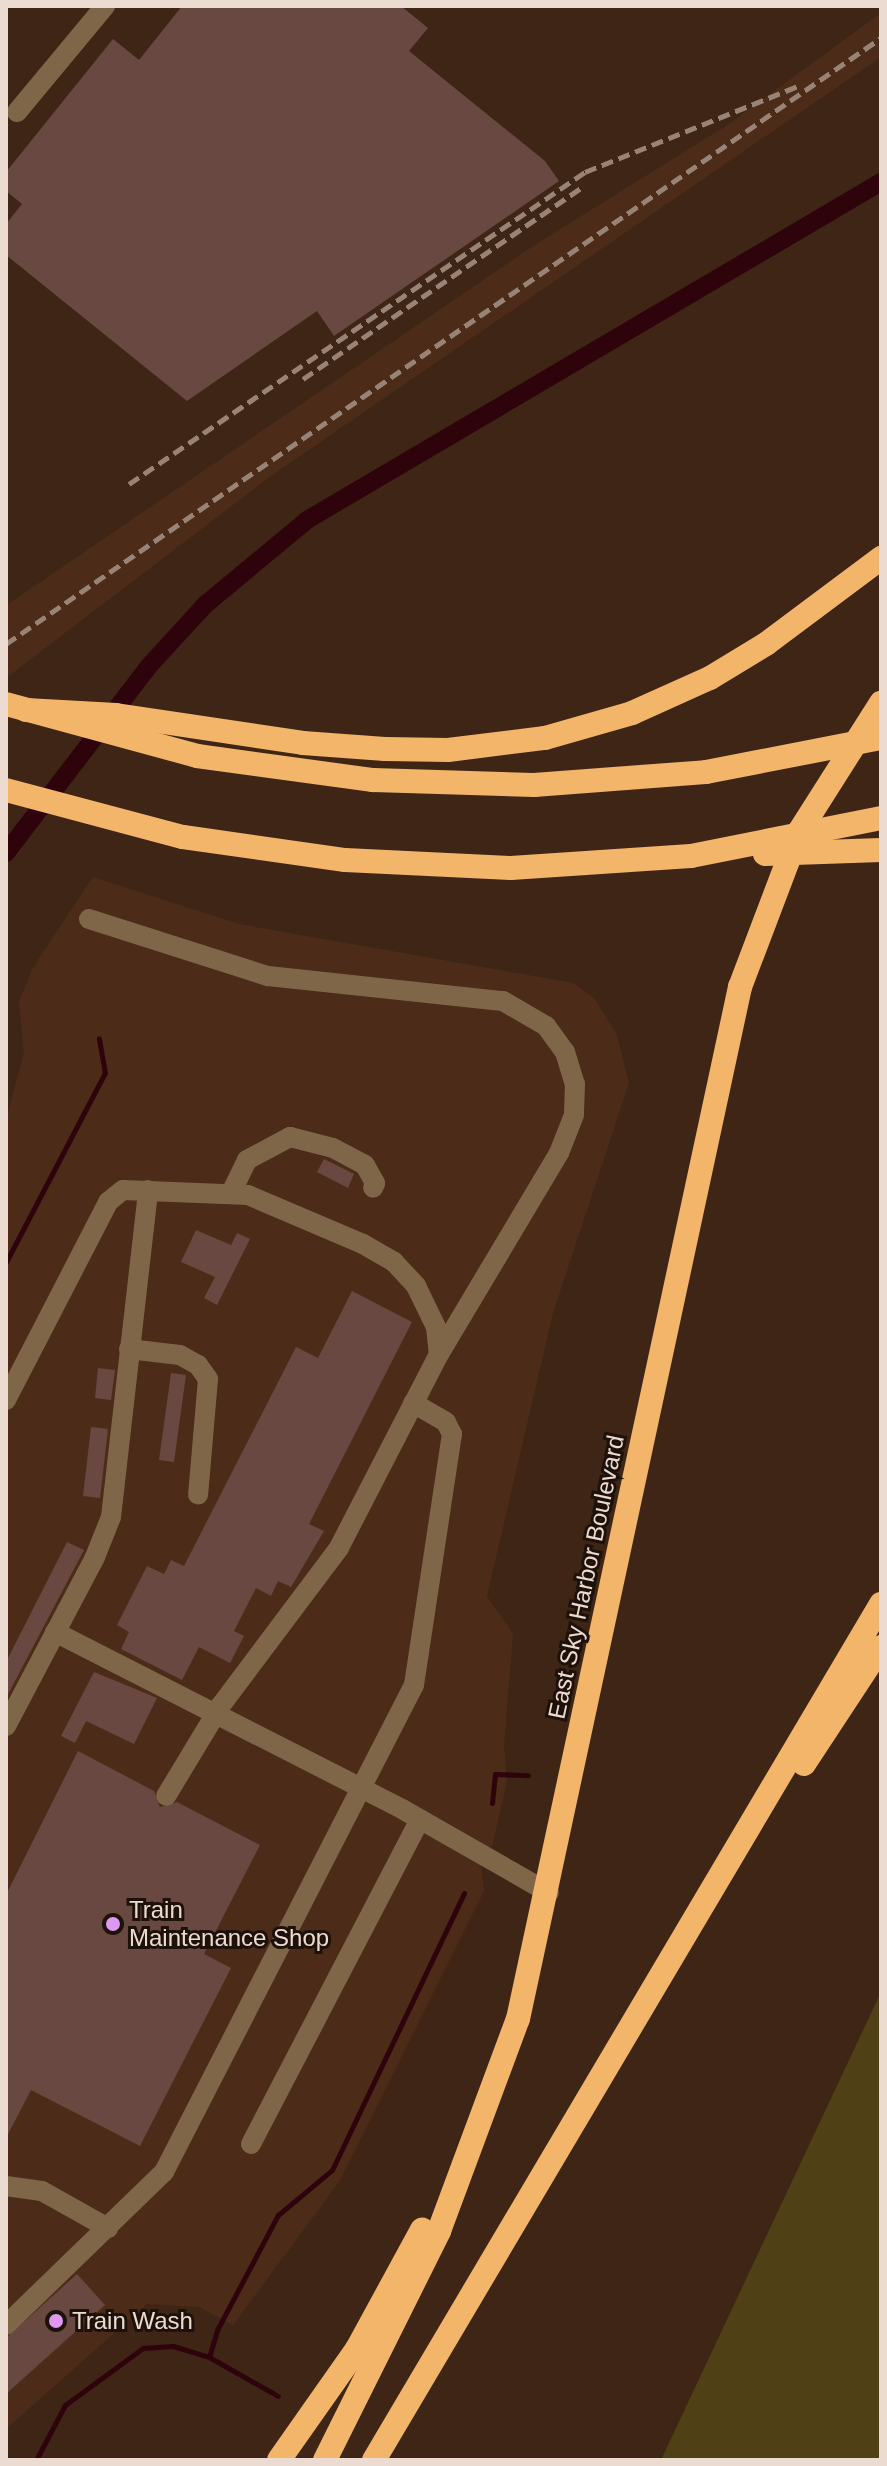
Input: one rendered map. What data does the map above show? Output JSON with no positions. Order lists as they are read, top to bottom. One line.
{"streets":{"highway":["East Sky Harbor Boulevard"]},"places":["Train Maintenance Shop","Train Wash"]}
